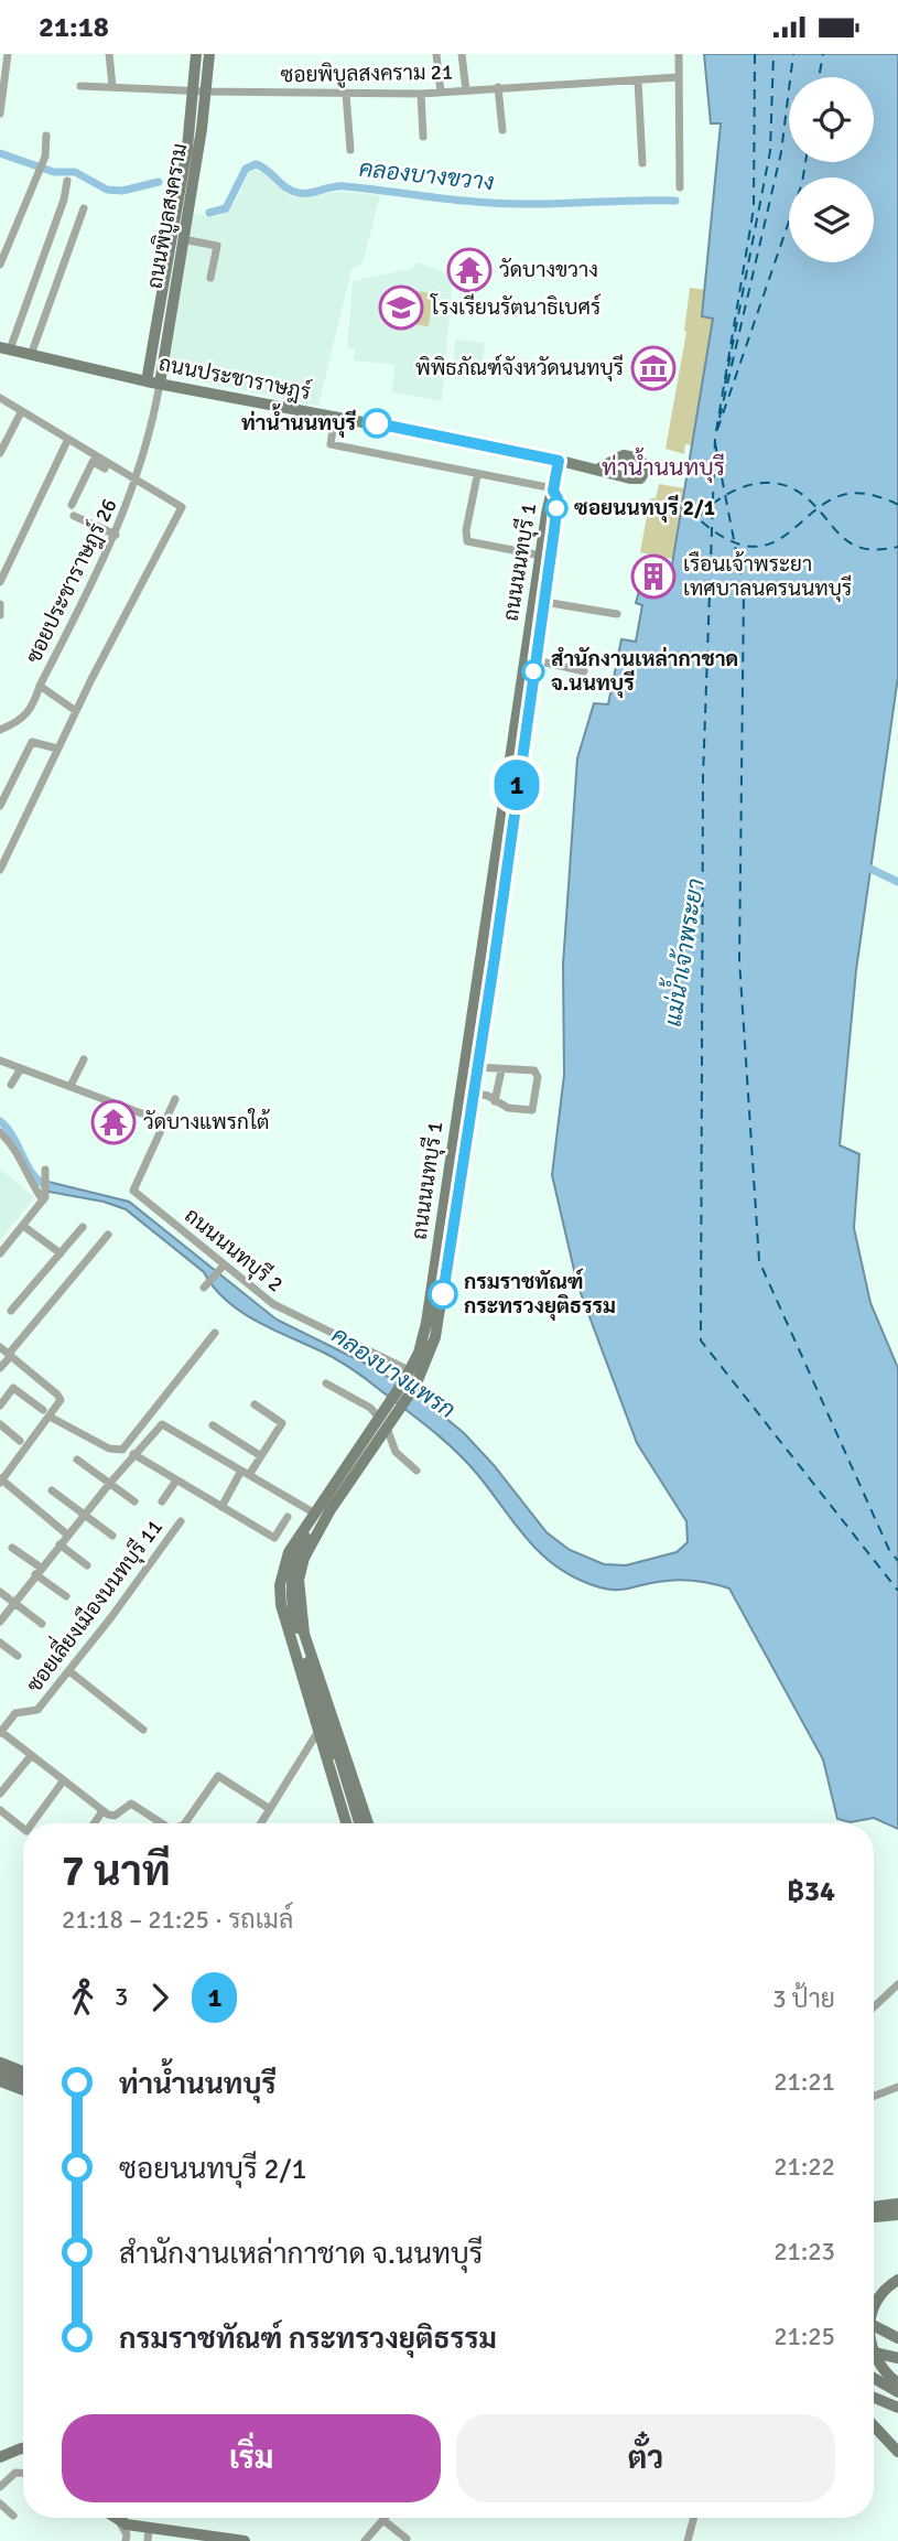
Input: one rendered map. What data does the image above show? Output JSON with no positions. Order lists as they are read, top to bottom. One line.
{"streets":{"main road":["ถนนพิบูลสงคราม","ถนนประชาราษฎร์","ถนนนนทบุรี 1"],"street":["ซอยพิบูลสงคราม 21","ซอยประชาราษฎร์ 26","ถนนนนทบุรี 2","ซอยเลี่ยงเมืองนนทบุรี 11"]},"crossings":[["ซอยพิบูลสงคราม 21","ถนนพิบูลสงคราม"],["ถนนพิบูลสงคราม","ถนนประชาราษฎร์"],["ถนนพิบูลสงคราม","ซอยประชาราษฎร์ 26"],["ถนนประชาราษฎร์","ถนนนนทบุรี 1"],["ถนนประชาราษฎร์","ซอยประชาราษฎร์ 26"],["ถนนนนทบุรี 1","ถนนนนทบุรี 2"]],"districts":["ท่าน้ำนนทบุรี"],"water":["คลองบางขวาง","แม่น้ำเจ้าพระยา","คลองบางแพรก"],"places":{"temple":["วัดบางขวาง","วัดบางแพรกใต้"],"school or university":["โรงเรียนรัตนาธิเบศร์"],"museum":["พิพิธภัณฑ์จังหวัดนนทบุรี"],"other":["ท่าน้ำนนทบุรี","ซอยนนทบุรี 2/1","สำนักงานเหล่ากาชาด จ.นนทบุรี","กรมราชทัณฑ์ กระทรวงยุติธรรม"],"building":["เรือนเจ้าพระยา เทศบาลนครนนทบุรี"]},"lines":["bus line 1"],"page":{"status":"21:18","on_map":"1","heading":["7 นาที","21:18 – 21:25 · รถเมล์","฿34"],"legs":["3","1","3 ป้าย"],"list":[{"name":"ท่าน้ำนนทบุรี","value":"21:21"},{"name":"ซอยนนทบุรี 2/1","value":"21:22"},{"name":"สำนักงานเหล่ากาชาด จ.นนทบุรี","value":"21:23"},{"name":"กรมราชทัณฑ์ กระทรวงยุติธรรม","value":"21:25"}],"buttons":["เริ่ม","ตั๋ว"]}}
